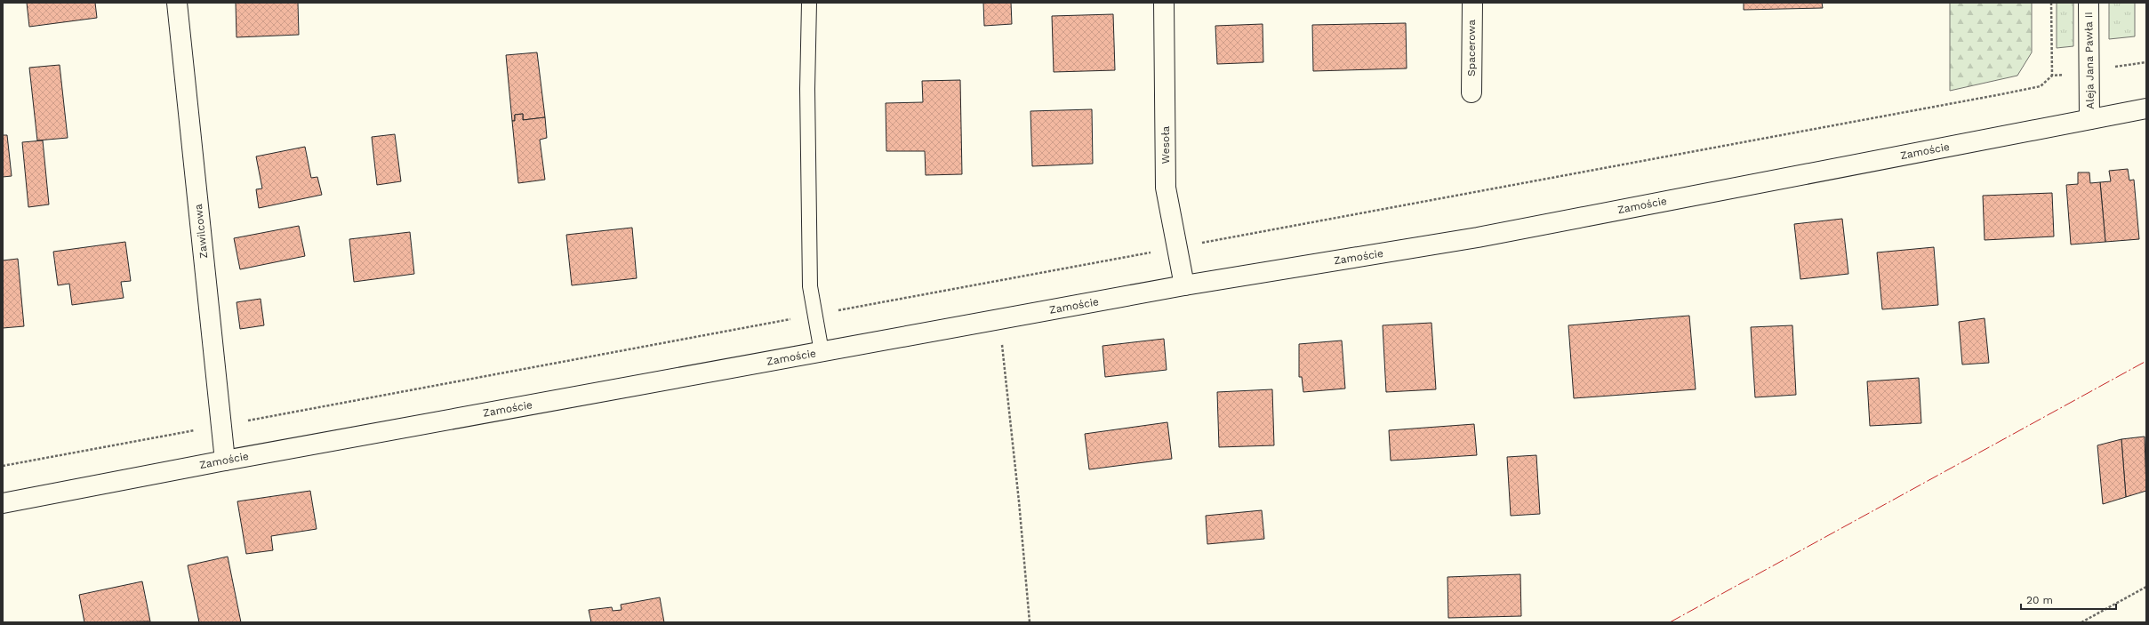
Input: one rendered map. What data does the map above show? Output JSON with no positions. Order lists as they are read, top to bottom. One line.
{"streets":{"street":["Spacerowa","Aleja Jana Pawła II","Wesoła","Zamoście","Zawilcowa"]},"crossings":[["Aleja Jana Pawła II","Zamoście"],["Wesoła","Zamoście"],["Zamoście","Zawilcowa"]],"scale_bar":"20 m"}
